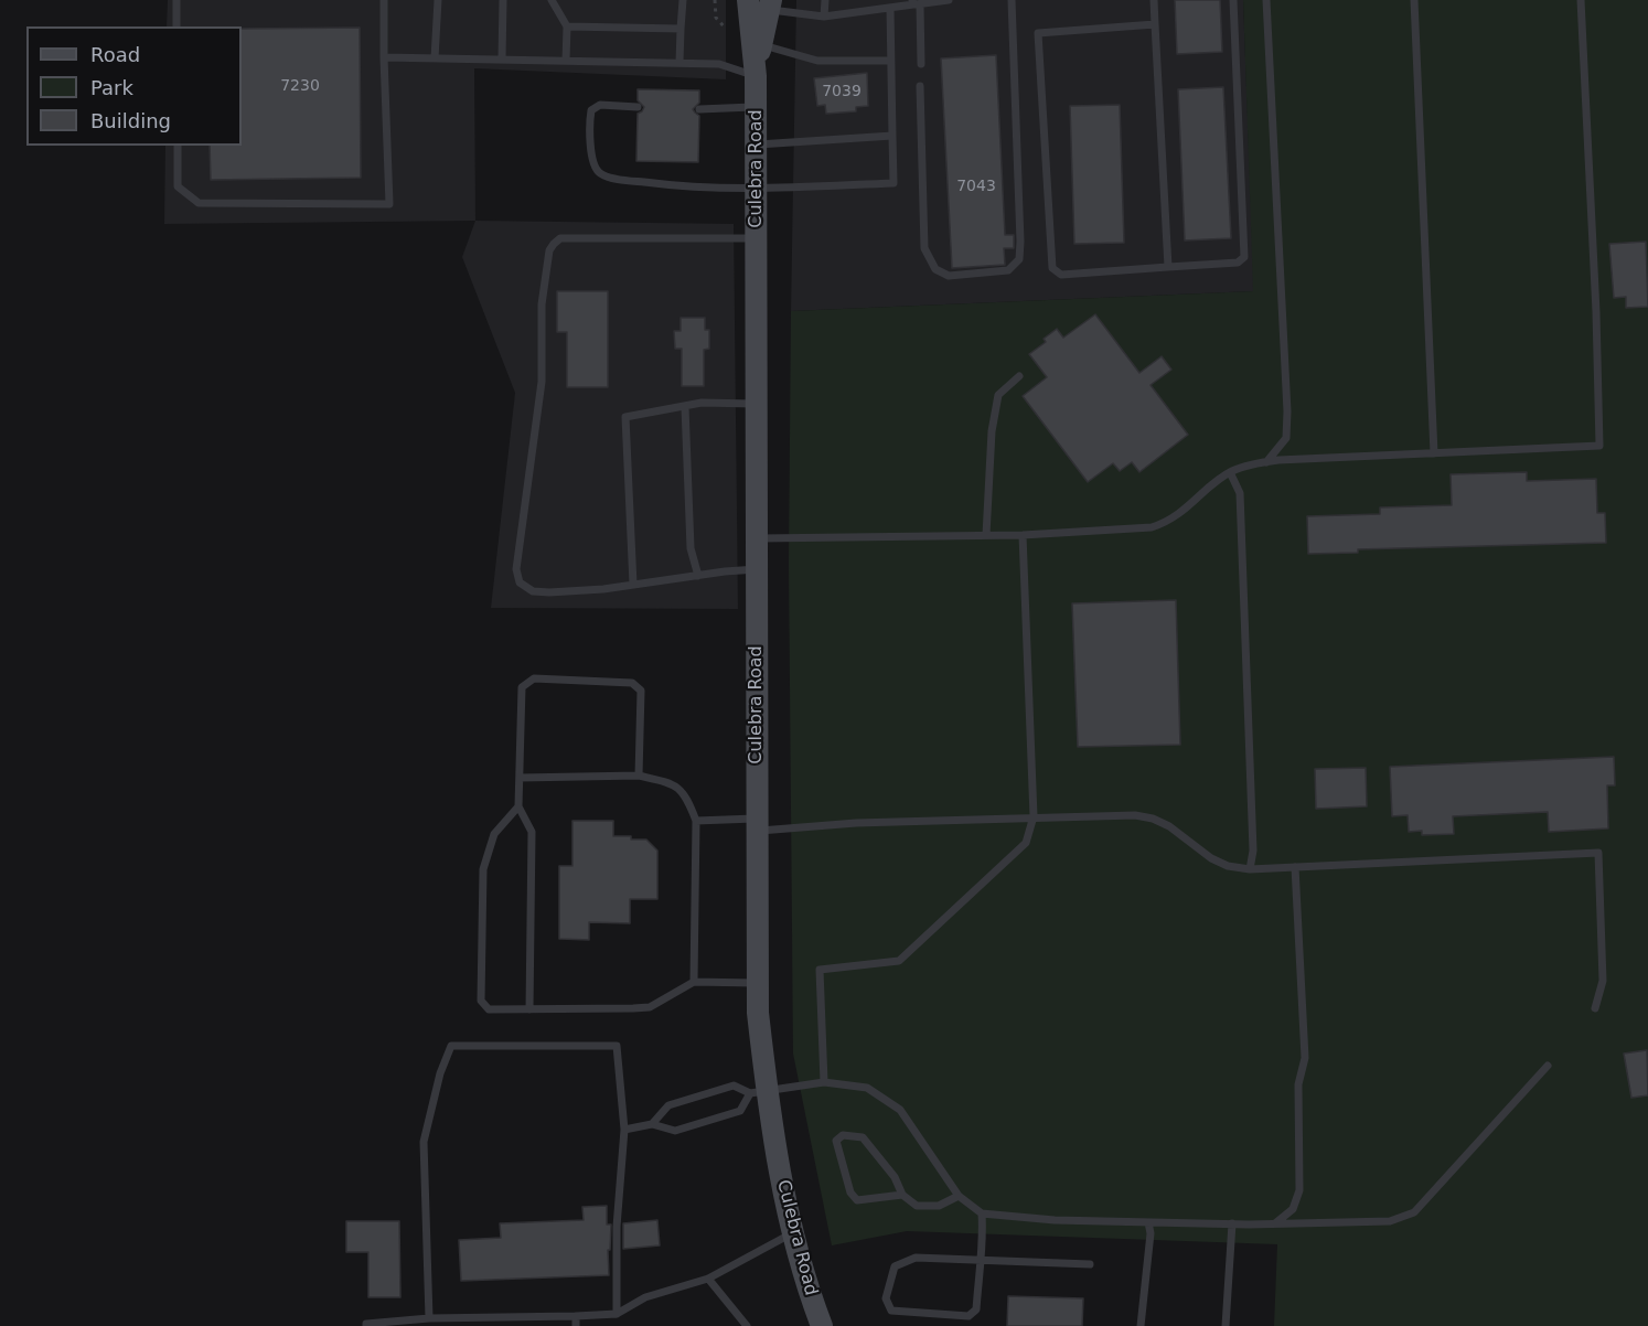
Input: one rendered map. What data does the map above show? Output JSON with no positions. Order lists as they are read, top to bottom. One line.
{"streets":{"main road":["Culebra Road"]},"house_numbers":["7230","7039","7043"],"legend":["Road","Park","Building"]}
